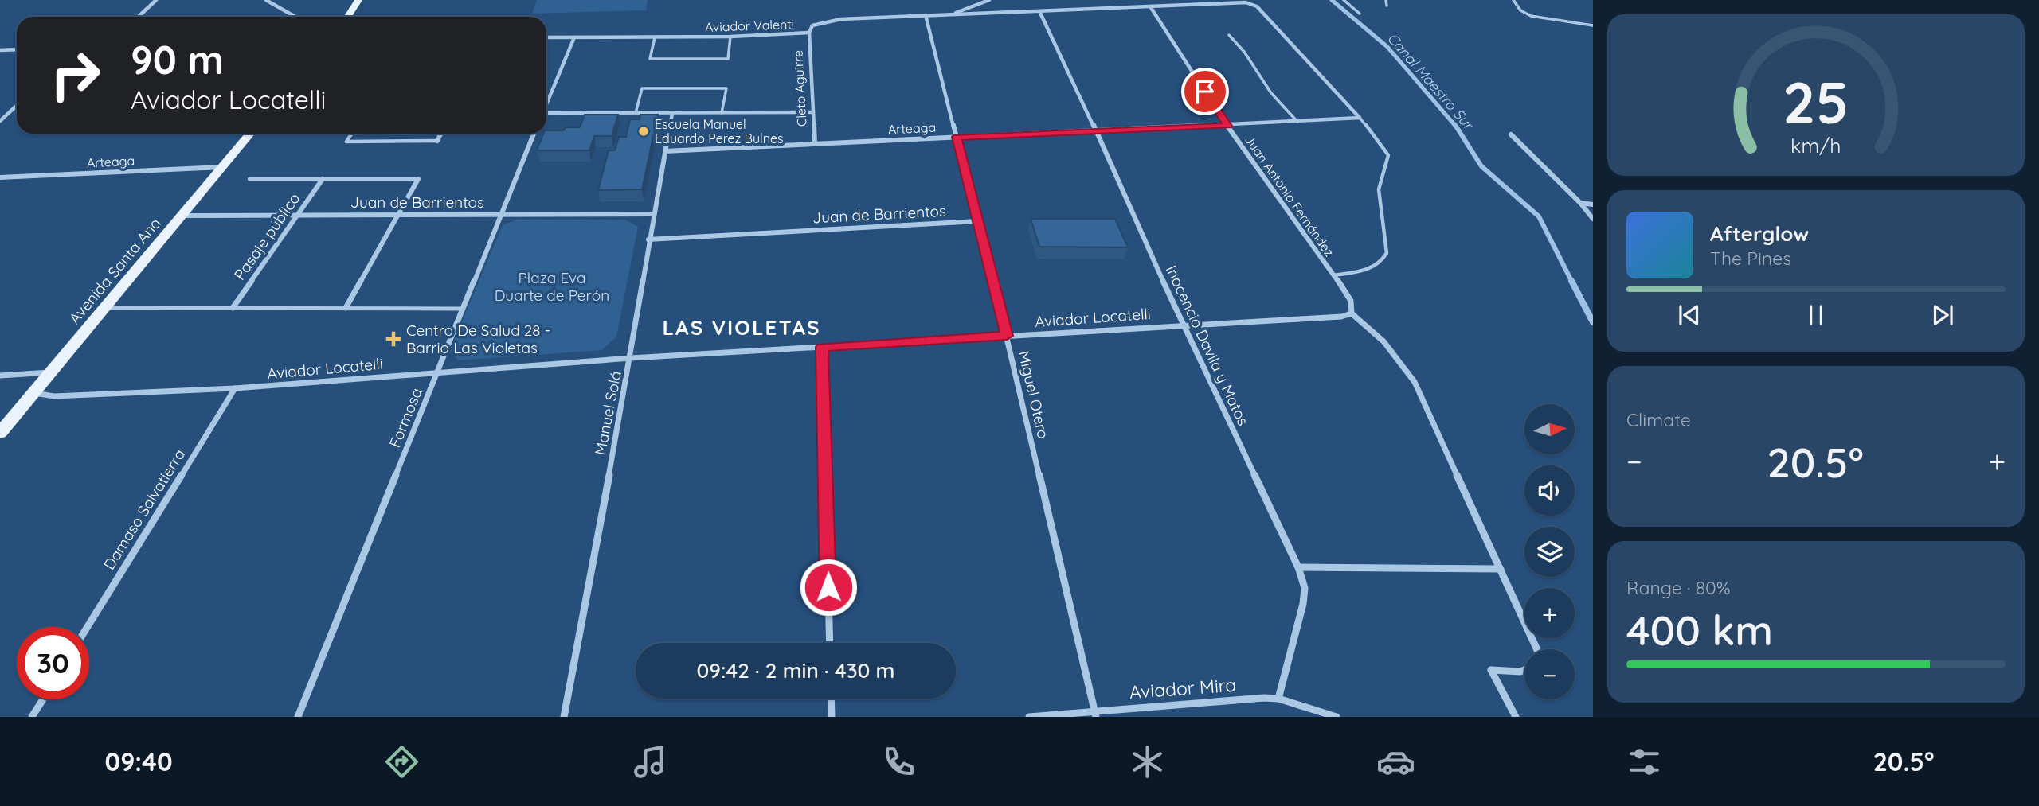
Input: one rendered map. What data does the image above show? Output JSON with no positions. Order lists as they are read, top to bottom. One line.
{"streets":{"main road":["Avenida Santa Ana"],"street":["Aviador Valenti","Cleto Aguirre","Arteaga","Juan Antonio Fernández","Juan de Barrientos","Pasaje público","Aviador Locatelli","Inocencio Davila y Matos","Miguel Otero","Manuel Solá","Formosa","Damaso Salvatierra","Aviador Mira"]},"crossings":[["Aviador Valenti","Cleto Aguirre"],["Aviador Valenti","Arteaga"],["Aviador Valenti","Juan Antonio Fernández"],["Aviador Valenti","Inocencio Davila y Matos"],["Aviador Valenti","Miguel Otero"],["Cleto Aguirre","Arteaga"],["Arteaga","Juan Antonio Fernández"],["Arteaga","Avenida Santa Ana"],["Arteaga","Inocencio Davila y Matos"],["Arteaga","Miguel Otero"],["Arteaga","Manuel Solá"],["Juan Antonio Fernández","Aviador Locatelli"],["Juan de Barrientos","Pasaje público"],["Juan de Barrientos","Avenida Santa Ana"],["Juan de Barrientos","Miguel Otero"],["Juan de Barrientos","Manuel Solá"],["Juan de Barrientos","Formosa"],["Avenida Santa Ana","Aviador Locatelli"],["Aviador Locatelli","Inocencio Davila y Matos"],["Aviador Locatelli","Miguel Otero"],["Aviador Locatelli","Manuel Solá"],["Aviador Locatelli","Formosa"],["Aviador Locatelli","Damaso Salvatierra"],["Inocencio Davila y Matos","Aviador Mira"],["Miguel Otero","Aviador Mira"]],"districts":["LAS VIOLETAS"],"water":["Canal Maestro Sur"],"parks":["Plaza Eva Duarte de Perón"],"places":{"other":["Escuela Manuel Eduardo Perez Bulnes"],"health":["Centro De Salud 28 - Barrio Las Violetas"]},"north":"right","page":{"turn":["90 m","Aviador Locatelli"],"song":["Afterglow","The Pines"],"tile":["Climate",["Range · 80%","400 km"]],"map_buttons":["+","−"],"heat":["−","20.5°","+"],"limit":"30","trip":"09:42 · 2 min · 430 m","tabs":["09:40","20.5°"],"gauge":["25","km/h"]}}
